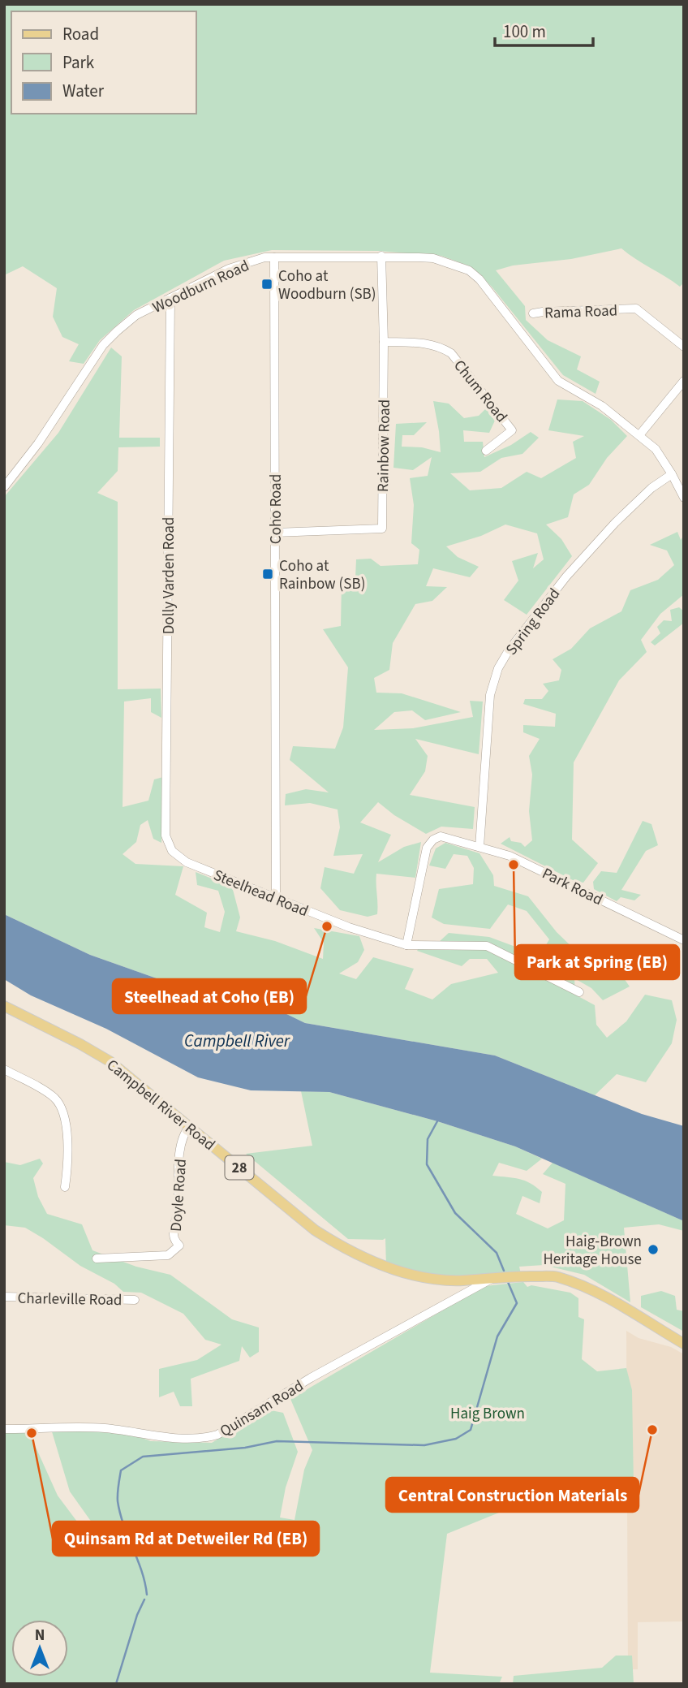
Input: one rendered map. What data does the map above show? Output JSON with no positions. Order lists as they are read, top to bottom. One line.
{"streets":{"main road":["Campbell River Road","28"],"street":["Woodburn Road","Rama Road","Chum Road","Rainbow Road","Coho Road","Dolly Varden Road","Spring Road","Park Road","Steelhead Road","Doyle Road","Charleville Road","Quinsam Road"]},"crossings":[["Woodburn Road","Rainbow Road"],["Woodburn Road","Coho Road"],["Woodburn Road","Dolly Varden Road"],["Woodburn Road","Spring Road"],["Chum Road","Rainbow Road"],["Rainbow Road","Coho Road"],["Coho Road","Steelhead Road"],["Dolly Varden Road","Steelhead Road"],["Spring Road","Park Road"],["Park Road","Steelhead Road"],["Campbell River Road","Doyle Road"],["Campbell River Road","Quinsam Road"]],"water":["Campbell River"],"parks":["Haig Brown"],"places":{"transit":["Coho at Woodburn (SB)","Coho at Rainbow (SB)"],"other":["Park at Spring (EB)","Steelhead at Coho (EB)","Haig-Brown Heritage House","Central Construction Materials","Quinsam Rd at Detweiler Rd (EB)"]},"legend":["Road","Park","Water"],"scale_bar":"100 m","north":"top"}
